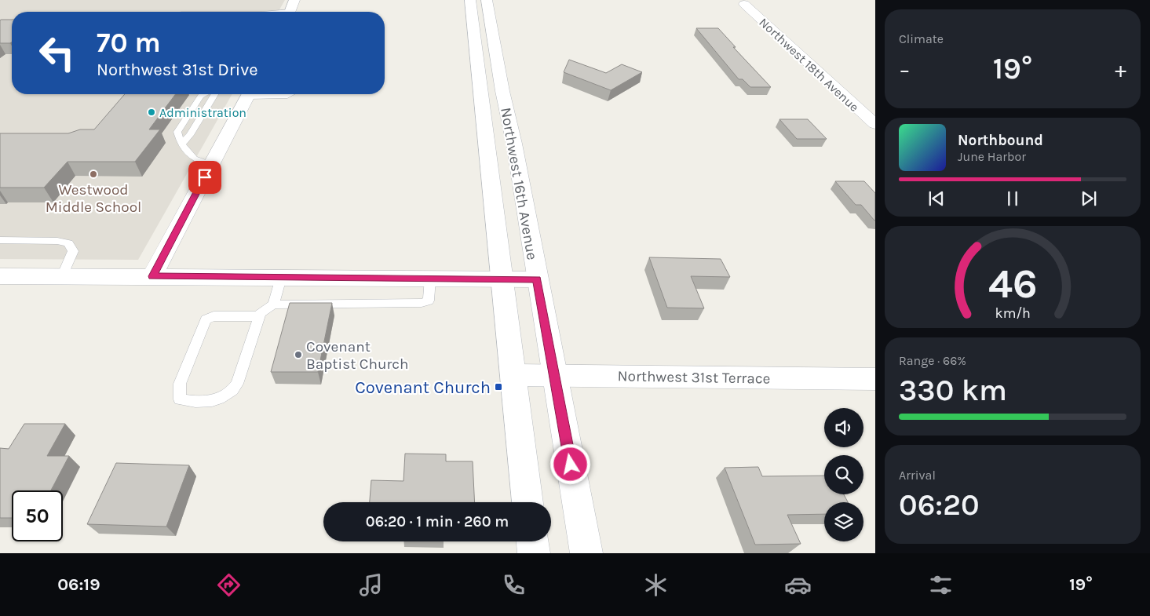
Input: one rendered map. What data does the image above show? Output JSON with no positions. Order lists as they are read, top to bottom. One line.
{"streets":{"main road":["Northwest 18th Avenue","Northwest 16th Avenue","Northwest 31st Terrace"]},"crossings":[["Northwest 16th Avenue","Northwest 31st Terrace"]],"places":{"other":["Administration","Westwood Middle School","Covenant Baptist Church"],"transit":["Covenant Church"]},"page":{"tile":["Climate",["Range · 66%","330 km"],["Arrival","06:20"]],"turn":["70 m","Northwest 31st Drive"],"heat":["−","19°","+"],"song":["Northbound","June Harbor"],"limit":"50","trip":"06:20 · 1 min · 260 m","tabs":["06:19","19°"],"gauge":["46","km/h"]}}
